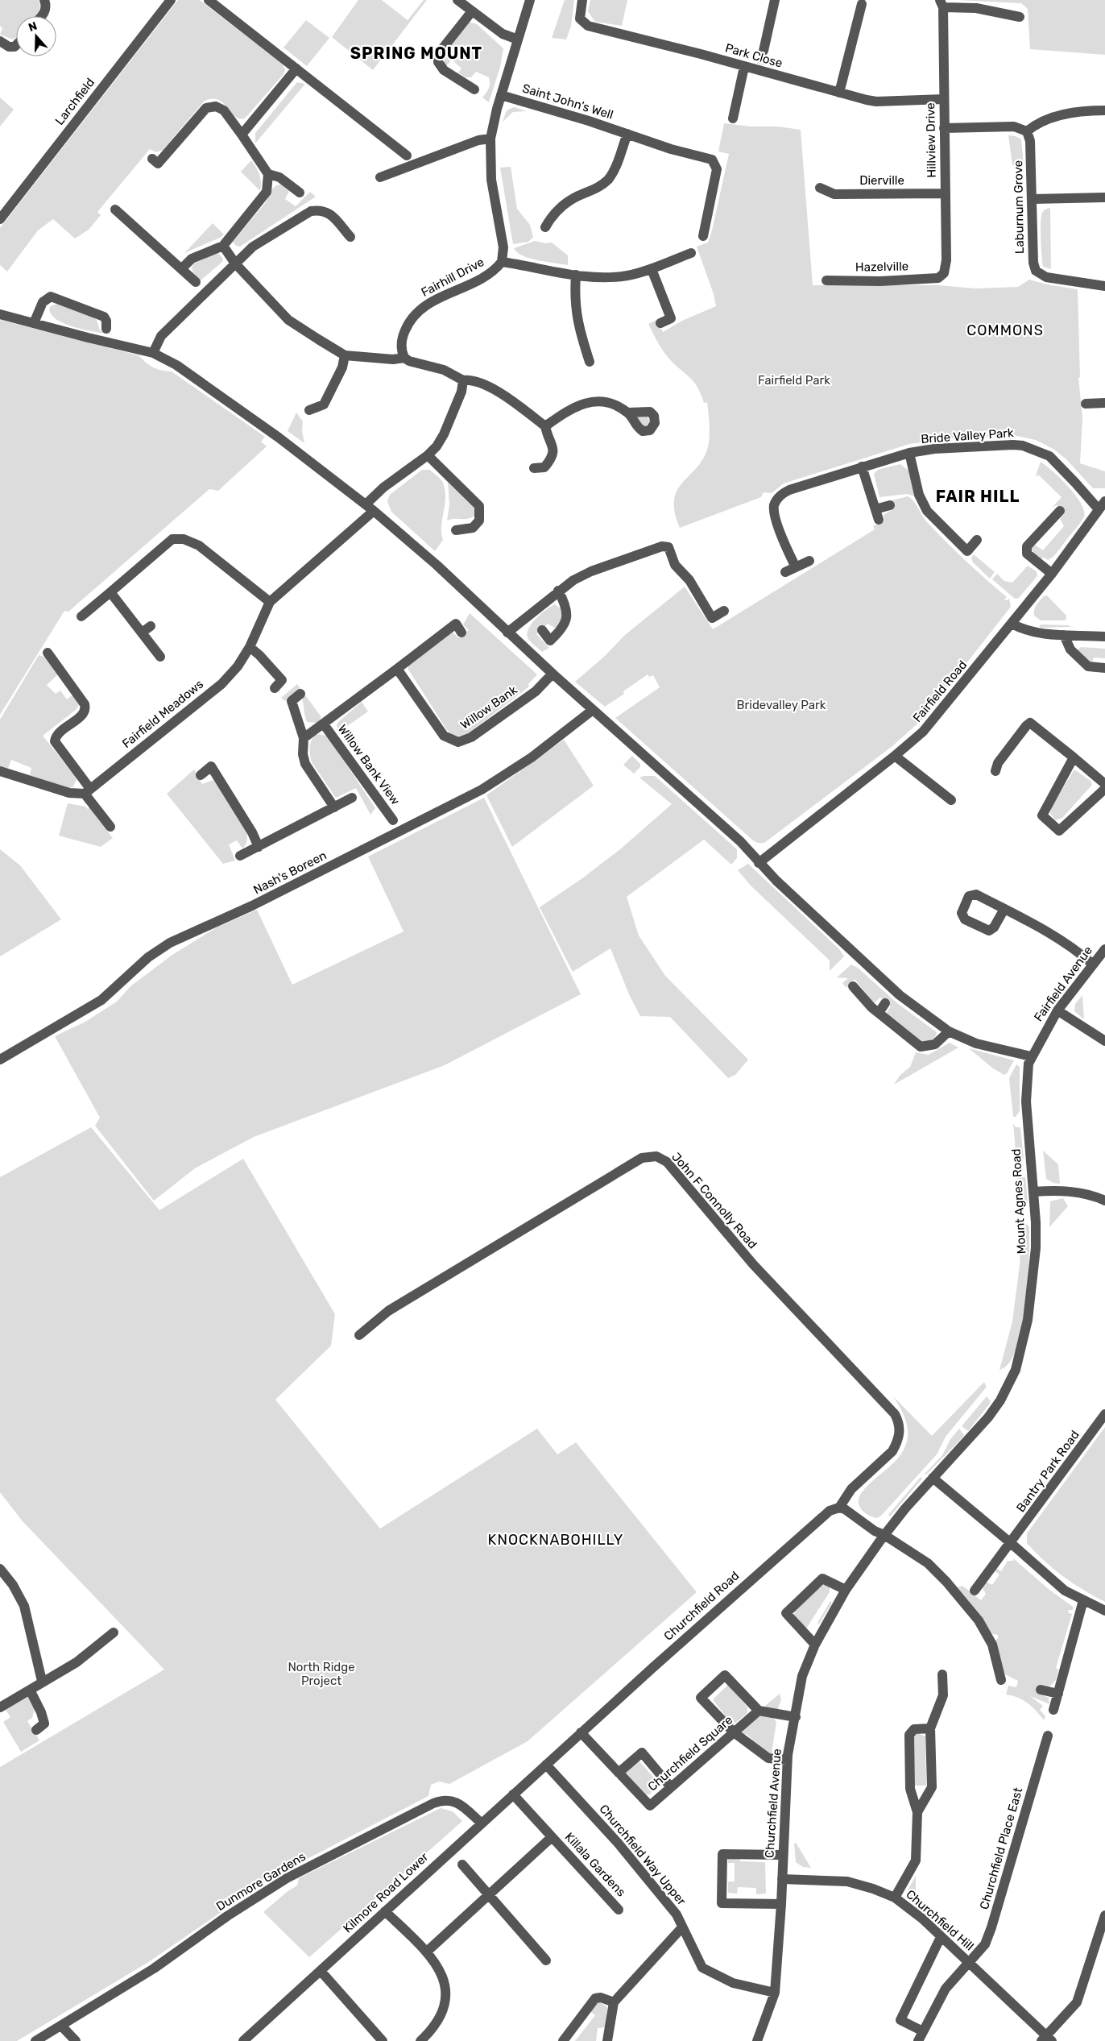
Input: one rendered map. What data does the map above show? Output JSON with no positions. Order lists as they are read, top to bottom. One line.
{"streets":{"street":["Park Close","Larchfield","Saint John's Well","Hillview Drive","Dierville","Laburnum Grove","Hazelville","Fairhill Drive","Bride Valley Park","Fairfield Road","Willow Bank","Fairfield Meadows","Willow Bank View","Nash's Boreen","Fairfield Avenue","John F Connolly Road","Mount Agnes Road","Bantry Park Road","Churchfield Road","Churchfield Square","Churchfield Avenue","Churchfield Place East","Churchfield Way Upper","Killala Gardens","Dunmore Gardens","Kilmore Road Lower","Churchfield Hill"]},"crossings":[["Park Close","Hillview Drive"],["Saint John's Well","Fairhill Drive"],["Hillview Drive","Dierville"],["Hillview Drive","Hazelville"],["Bride Valley Park","Fairfield Road"],["Fairfield Avenue","Mount Agnes Road"],["John F Connolly Road","Churchfield Road"],["Mount Agnes Road","Churchfield Avenue"],["Churchfield Road","Churchfield Square"],["Churchfield Road","Churchfield Way Upper"],["Churchfield Road","Kilmore Road Lower"],["Churchfield Avenue","Churchfield Way Upper"],["Churchfield Avenue","Churchfield Hill"],["Churchfield Place East","Churchfield Hill"],["Churchfield Way Upper","Kilmore Road Lower"],["Killala Gardens","Kilmore Road Lower"],["Dunmore Gardens","Kilmore Road Lower"]],"districts":["SPRING MOUNT","COMMONS","FAIR HILL","KNOCKNABOHILLY"],"parks":["Fairfield Park","Bridevalley Park","North Ridge Project"],"north":"top"}
